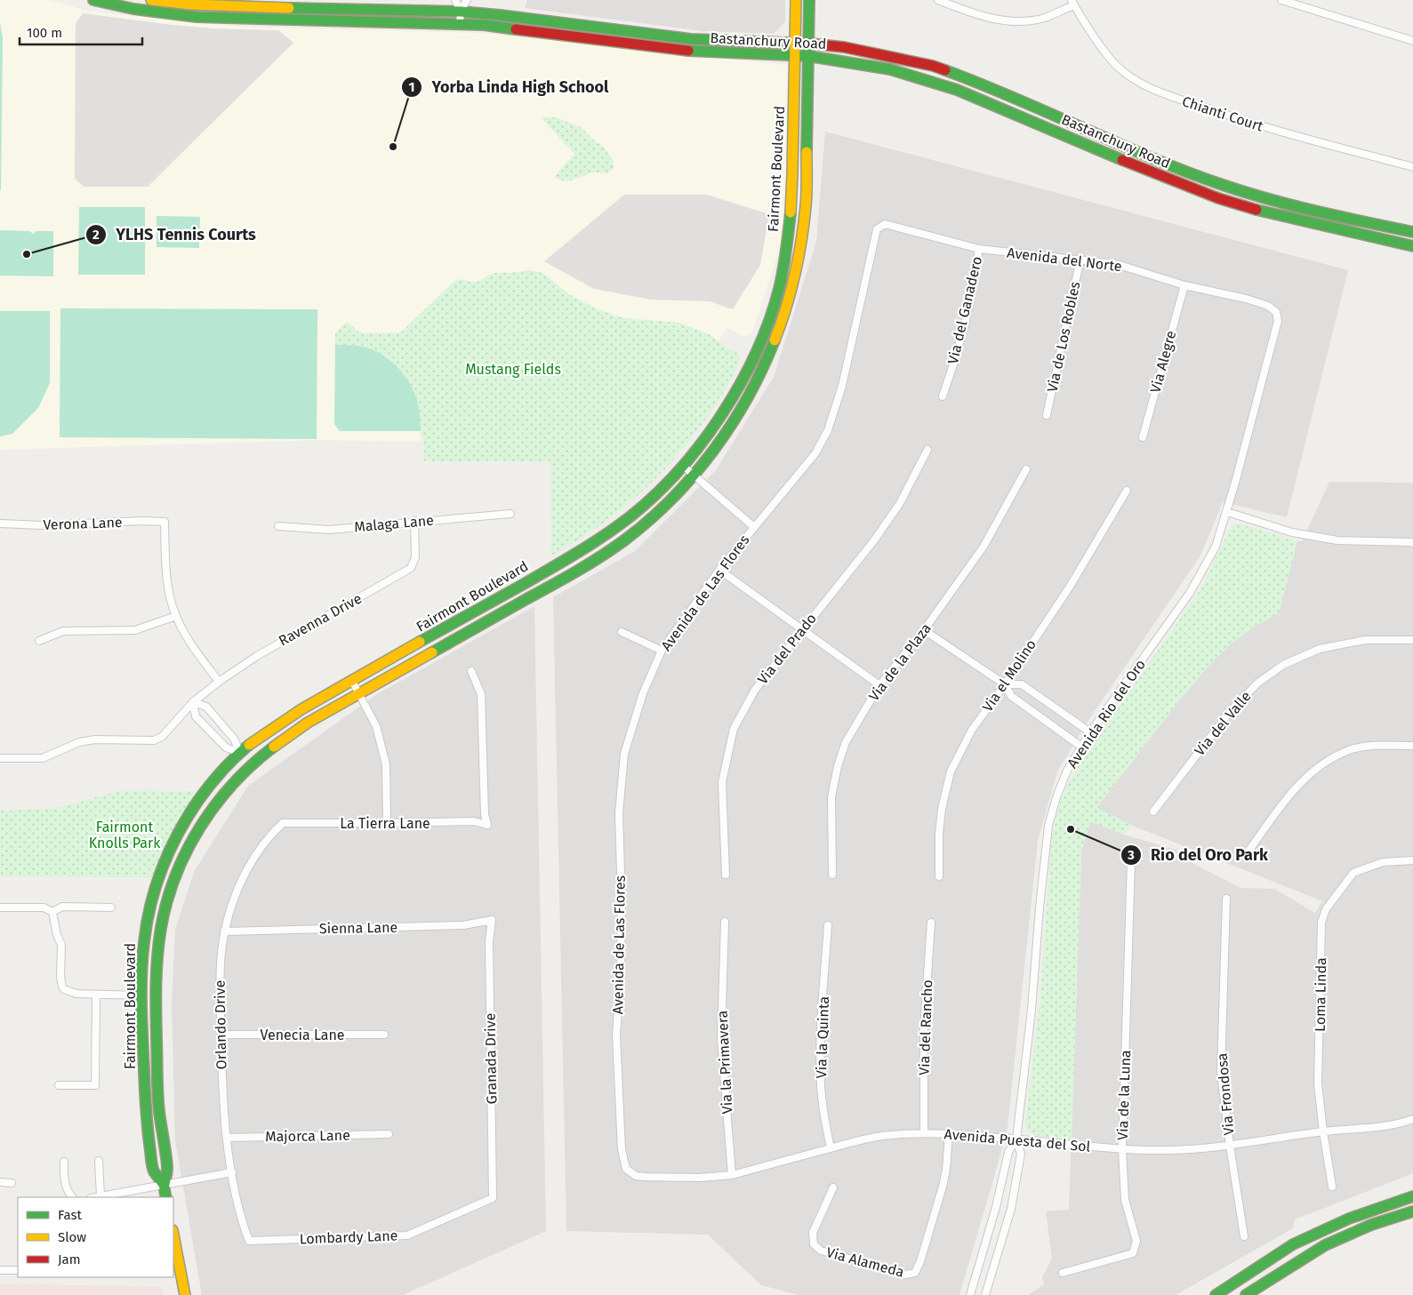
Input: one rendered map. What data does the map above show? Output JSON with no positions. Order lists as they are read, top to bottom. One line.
{"streets":{"main road":["Bastanchury Road","Fairmont Boulevard"],"street":["Chianti Court","Avenida del Norte","Via del Ganadero","Via de Los Robles","Via Alegre","Verona Lane","Malaga Lane","Avenida de Las Flores","Ravenna Drive","Via del Prado","Via de la Plaza","Via el Molino","Avenida Rio del Oro","Via del Valle","La Tierra Lane","Sienna Lane","Loma Linda","Orlando Drive","Via del Rancho","Venecia Lane","Via la Quinta","Granada Drive","Via la Primavera","Via Frondosa","Via de la Luna","Majorca Lane","Avenida Puesta del Sol","Lombardy Lane","Via Alameda"]},"crossings":[["Bastanchury Road","Fairmont Boulevard"],["Avenida del Norte","Via del Ganadero"],["Avenida del Norte","Via de Los Robles"],["Avenida del Norte","Via Alegre"],["Avenida del Norte","Avenida de Las Flores"],["Avenida del Norte","Avenida Rio del Oro"],["Malaga Lane","Ravenna Drive"],["Avenida de Las Flores","Avenida Puesta del Sol"],["Avenida Rio del Oro","Avenida Puesta del Sol"],["La Tierra Lane","Orlando Drive"],["Sienna Lane","Orlando Drive"],["Sienna Lane","Granada Drive"],["Loma Linda","Avenida Puesta del Sol"],["Orlando Drive","Venecia Lane"],["Orlando Drive","Majorca Lane"],["Orlando Drive","Lombardy Lane"],["Via del Rancho","Avenida Puesta del Sol"],["Via la Quinta","Avenida Puesta del Sol"],["Granada Drive","Lombardy Lane"],["Via la Primavera","Avenida Puesta del Sol"],["Via Frondosa","Avenida Puesta del Sol"],["Via de la Luna","Avenida Puesta del Sol"],["Avenida Puesta del Sol","Via Alameda"]],"parks":["Mustang Fields","Fairmont Knolls Park"],"places":["Yorba Linda High School","YLHS Tennis Courts","Rio del Oro Park"],"legend":["Fast","Slow","Jam"],"scale_bar":"100 m"}
